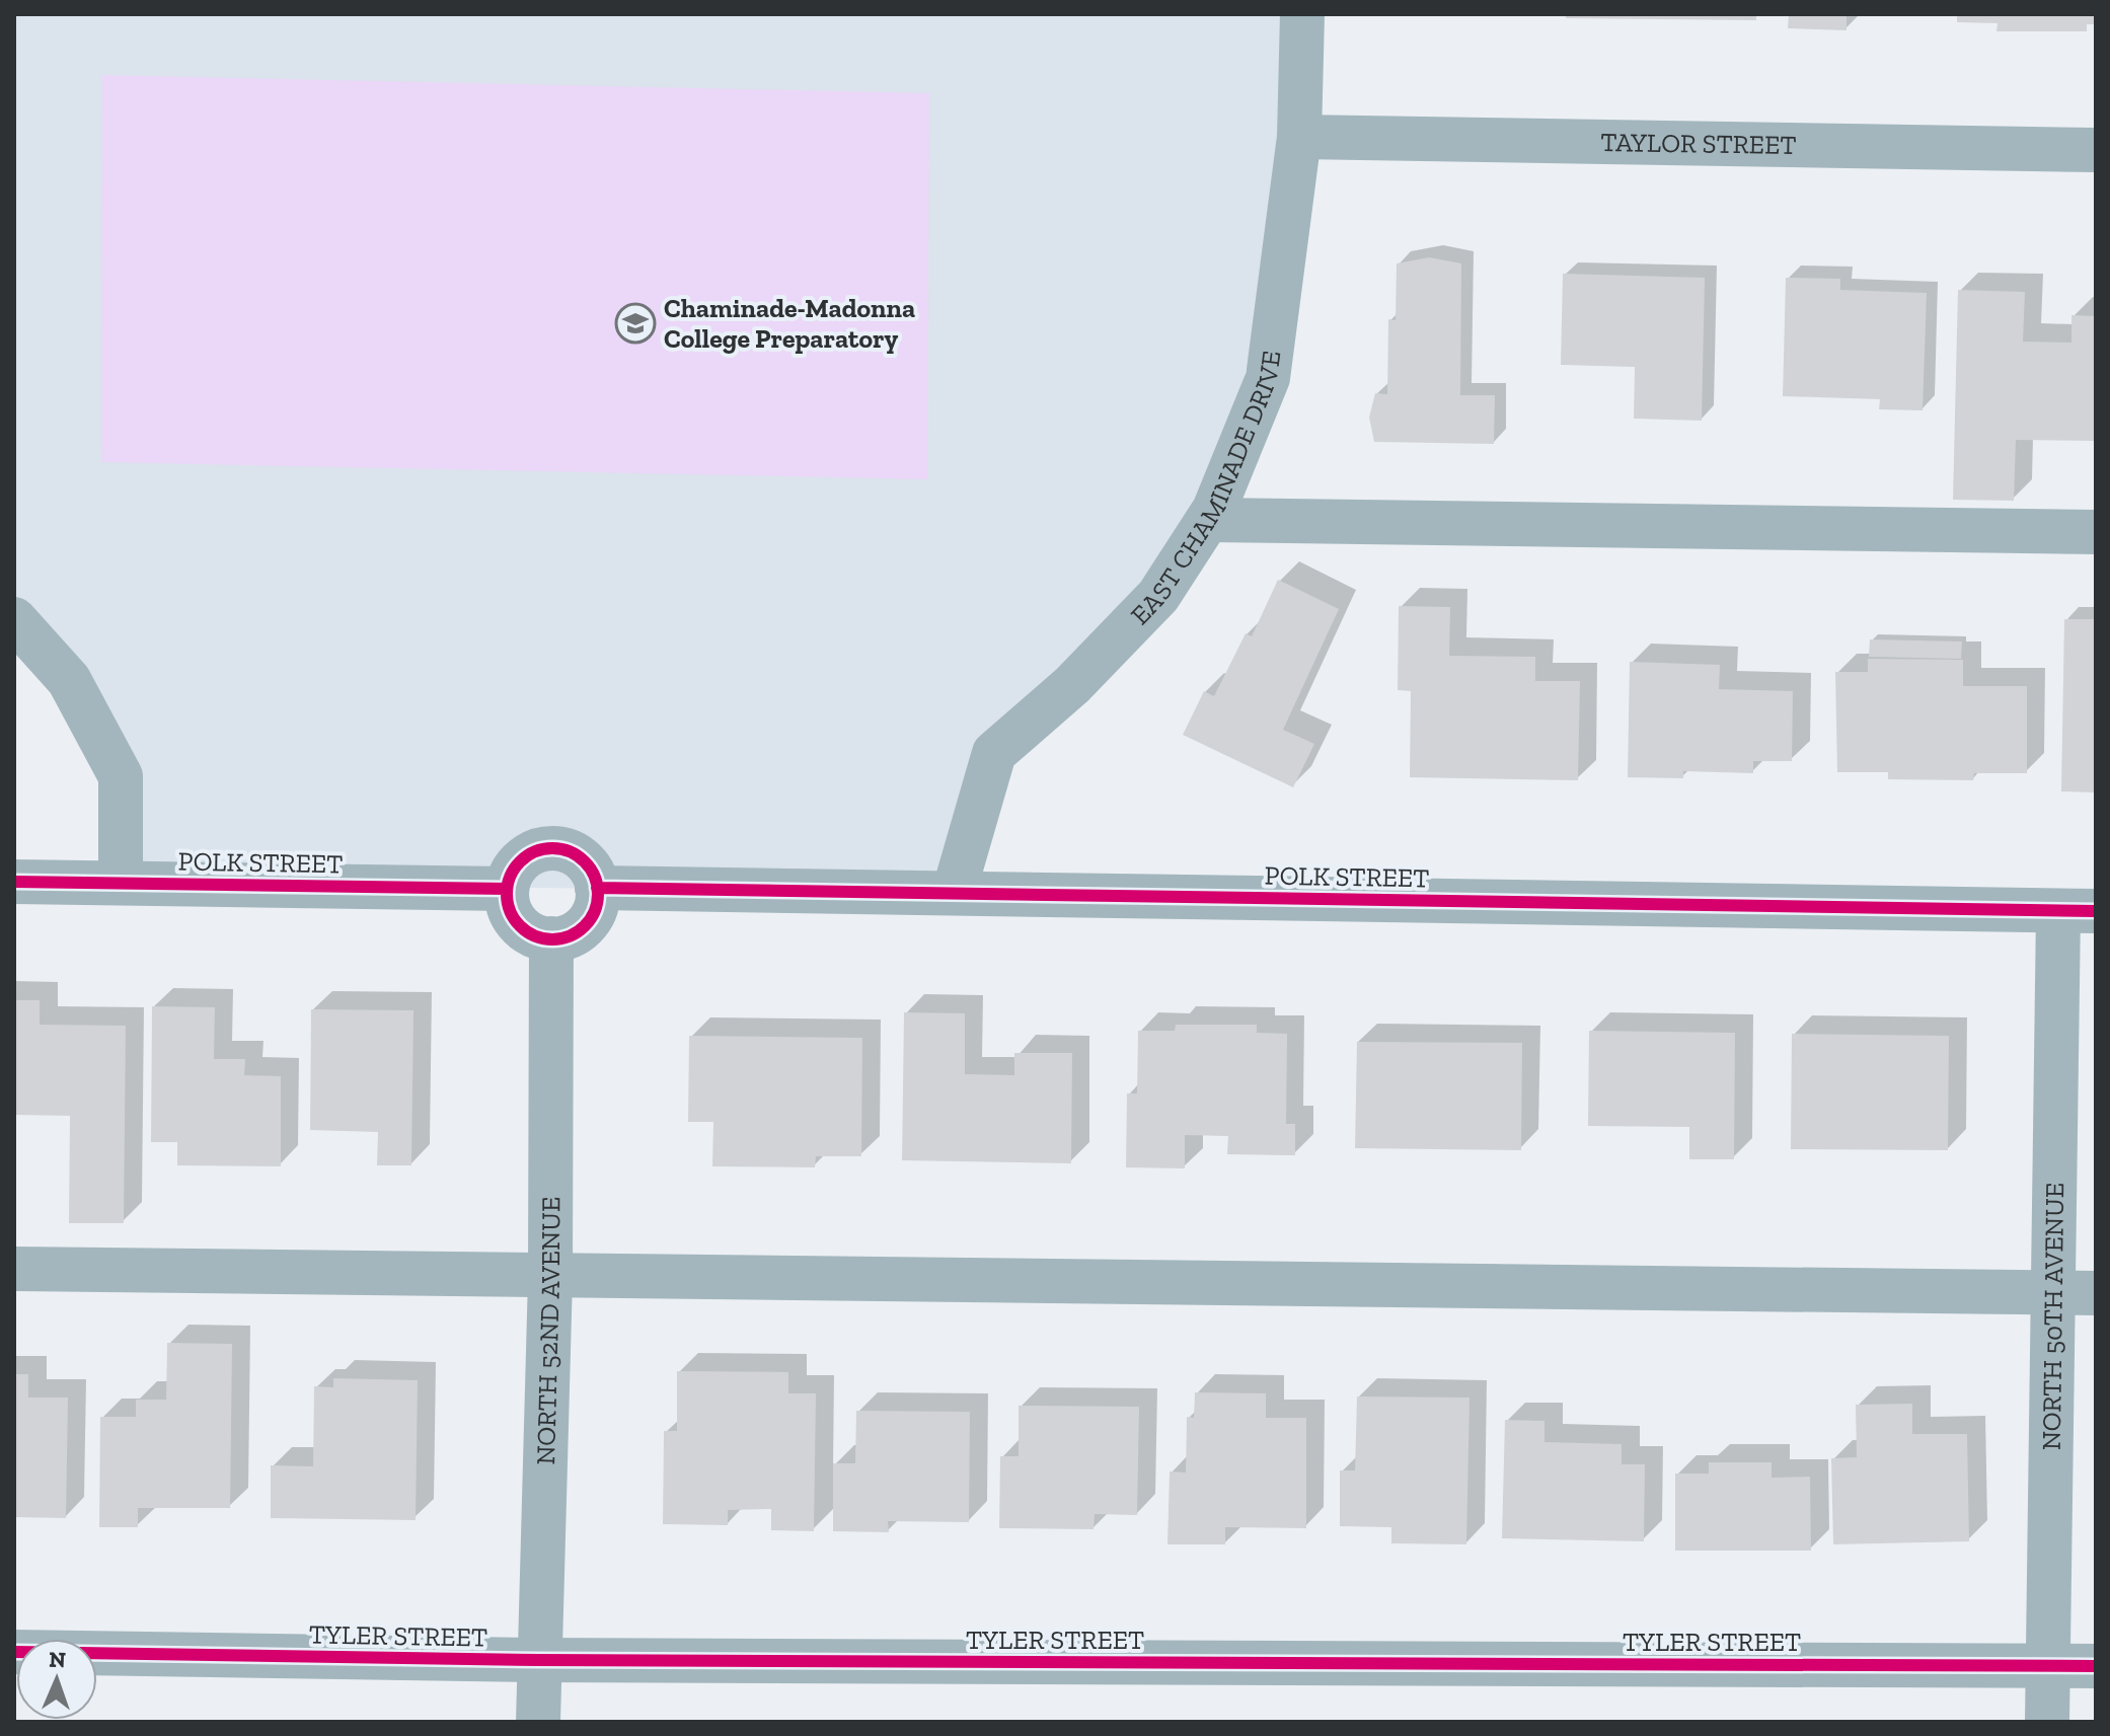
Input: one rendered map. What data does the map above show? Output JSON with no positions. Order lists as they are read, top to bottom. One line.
{"streets":{"street":["TAYLOR STREET","EAST CHAMINADE DRIVE","POLK STREET","NORTH 50TH AVENUE","NORTH 52ND AVENUE","TYLER STREET"]},"crossings":[["TAYLOR STREET","EAST CHAMINADE DRIVE"],["EAST CHAMINADE DRIVE","POLK STREET"],["POLK STREET","NORTH 50TH AVENUE"],["POLK STREET","NORTH 52ND AVENUE"],["NORTH 50TH AVENUE","TYLER STREET"],["NORTH 52ND AVENUE","TYLER STREET"]],"places":{"school or university":["Chaminade-Madonna College Preparatory"]},"north":"top"}
